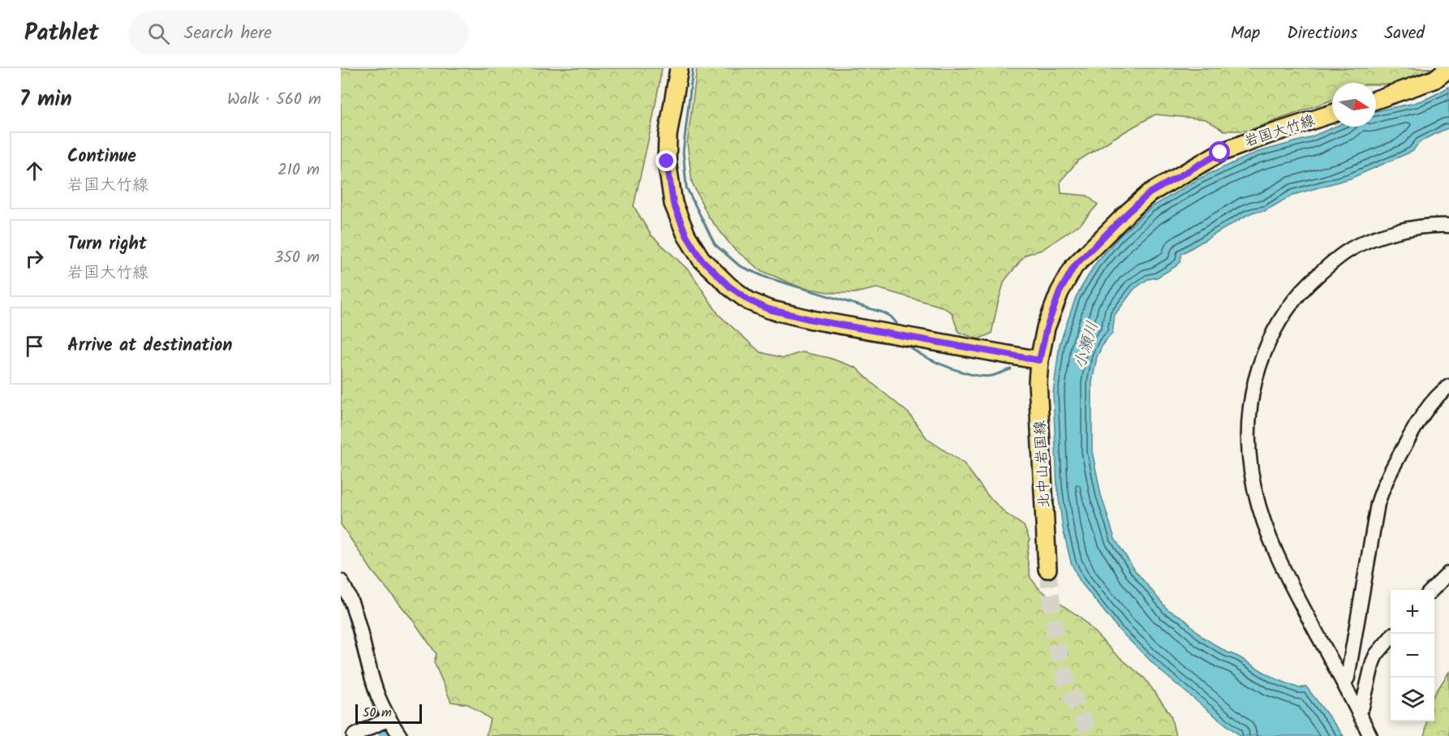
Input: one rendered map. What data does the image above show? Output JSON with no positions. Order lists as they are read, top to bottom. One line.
{"streets":{"main road":["岩国大竹線","北中山岩国線"]},"crossings":[["岩国大竹線","北中山岩国線"]],"water":["小瀬川"],"scale_bar":"50 m","north":"right","page":{"header":"Pathlet","search":"Search here","nav":["Map","Directions","Saved"],"heading":["7 min","Walk · 560 m"],"list":[["Continue","岩国大竹線","210 m"],["Turn right","岩国大竹線","350 m"],"Arrive at destination"],"map_buttons":["+","−"],"scale":"50 m"}}
